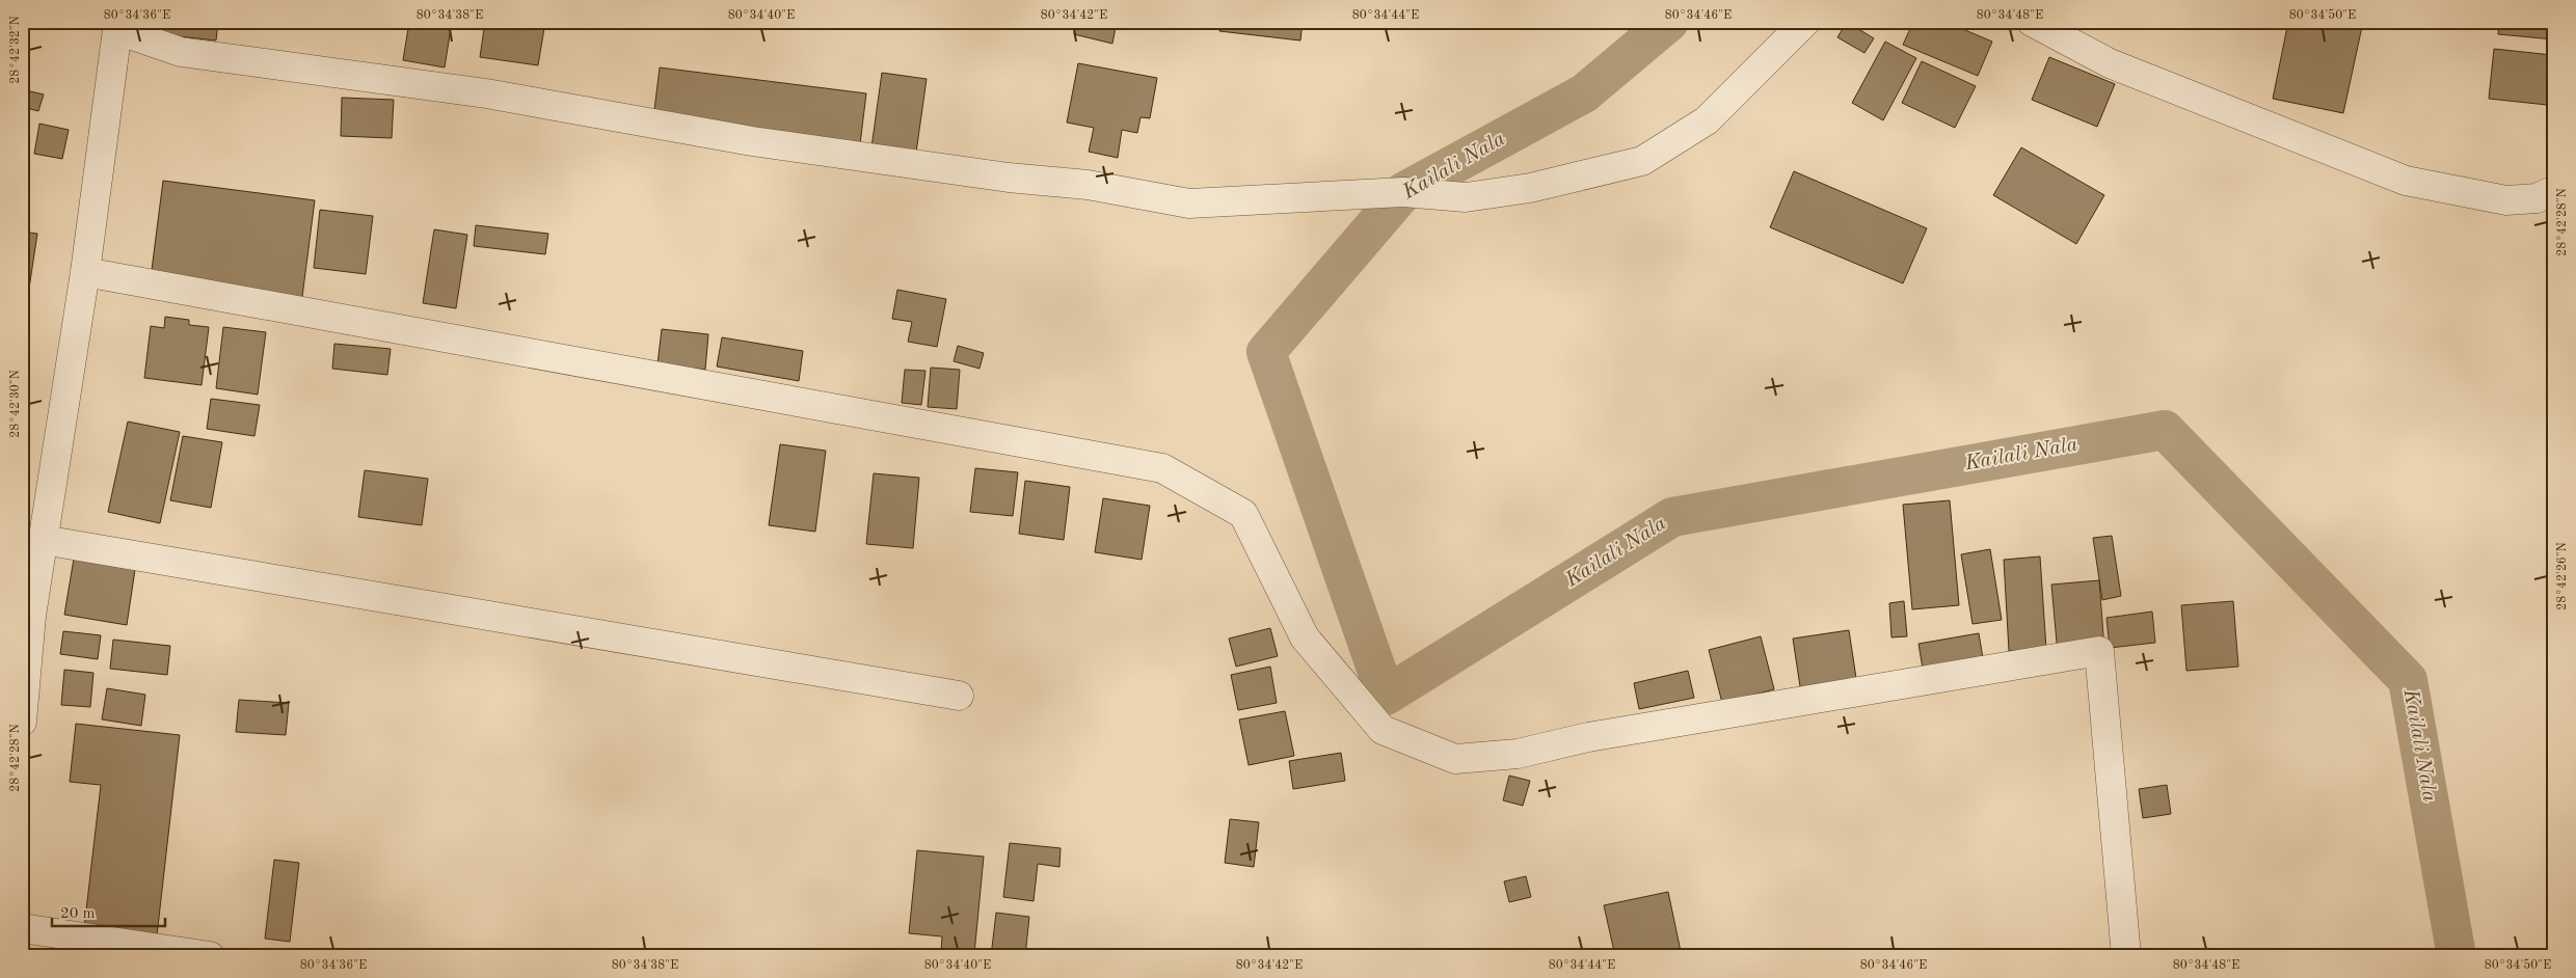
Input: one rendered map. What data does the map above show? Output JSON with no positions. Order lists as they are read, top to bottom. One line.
{"water":["Kailali Nala"],"scale_bar":"20 m","coordinates":["80°34'36\"E","80°34'38\"E","80°34'40\"E","80°34'42\"E","80°34'44\"E","80°34'46\"E","80°34'48\"E","80°34'50\"E","28°42'32\"N","28°42'28\"N","28°42'30\"N","28°42'26\"N"]}
